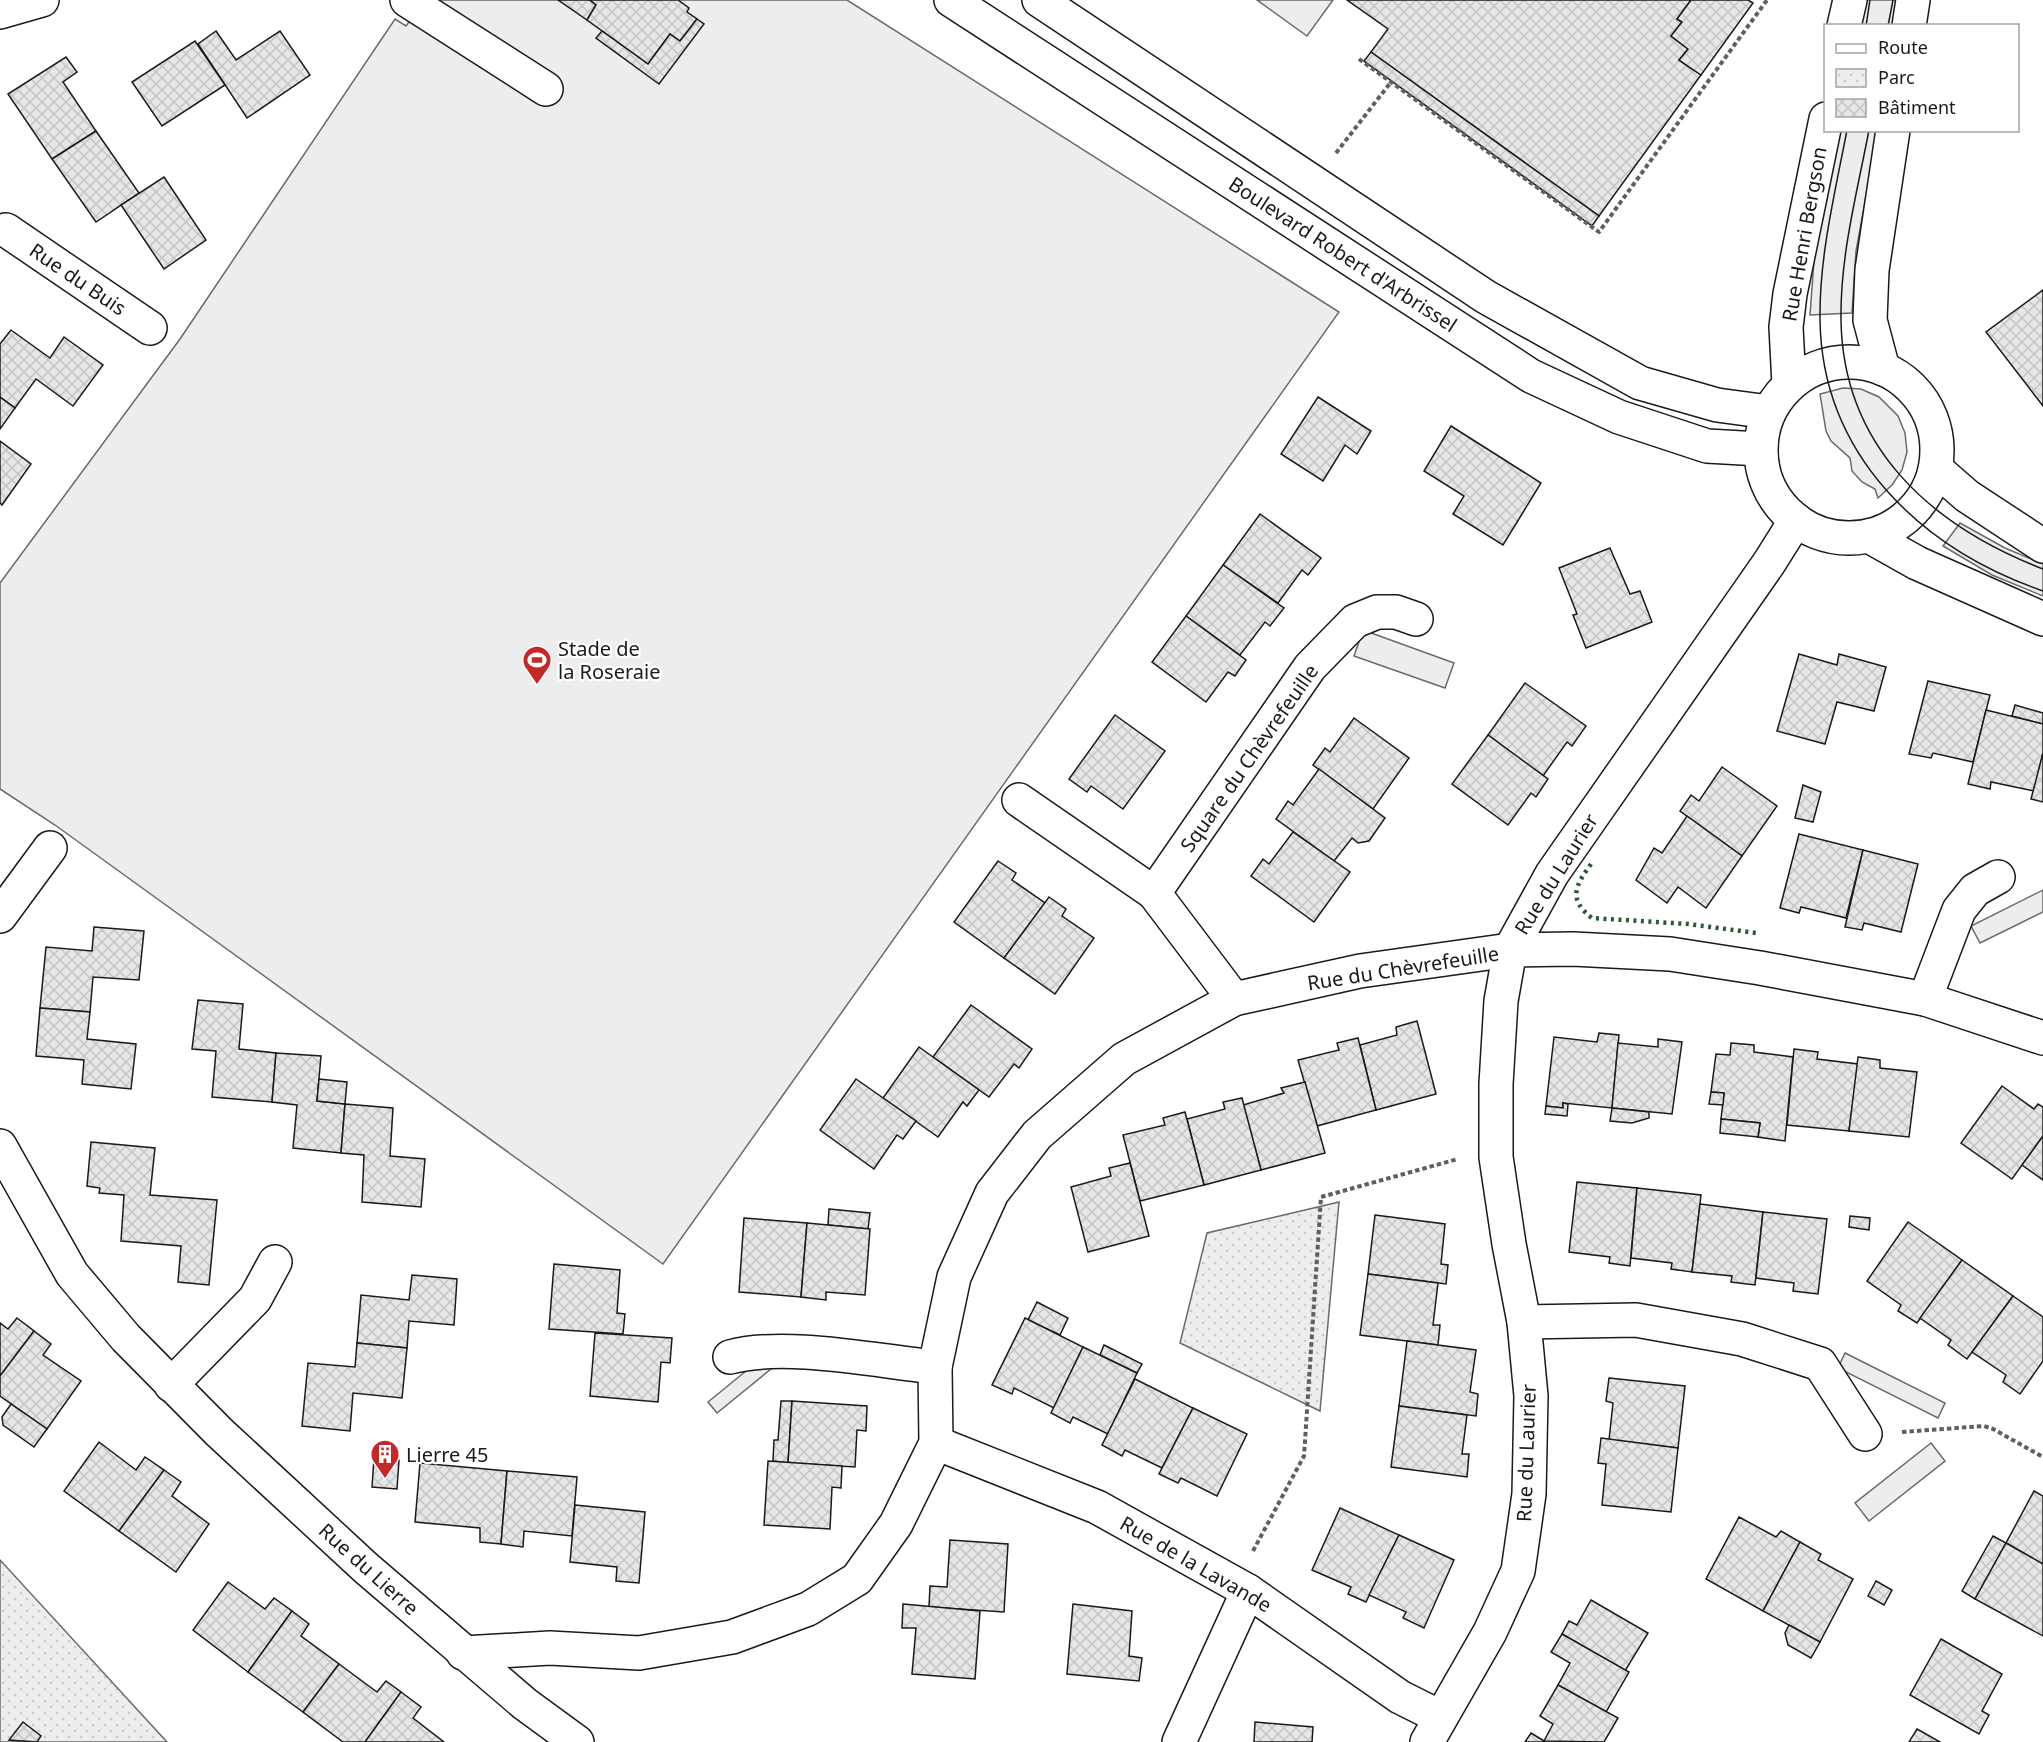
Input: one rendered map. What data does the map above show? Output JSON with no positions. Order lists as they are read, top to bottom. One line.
{"streets":{"street":["Rue Henri Bergson","Boulevard Robert d'Arbrissel","Rue du Buis","Square du Chèvrefeuille","Rue du Laurier","Rue du Chèvrefeuille","Rue de la Lavande","Rue du Lierre"]},"crossings":[["Rue Henri Bergson","Boulevard Robert d'Arbrissel"],["Rue Henri Bergson","Rue du Laurier"],["Boulevard Robert d'Arbrissel","Rue du Laurier"],["Rue du Laurier","Rue du Chèvrefeuille"],["Rue du Laurier","Rue de la Lavande"],["Rue du Chèvrefeuille","Rue de la Lavande"],["Rue du Chèvrefeuille","Rue du Lierre"]],"places":{"sports":["Stade de la Roseraie"],"building":["Lierre 45"]},"legend":["Route","Parc","Bâtiment"]}
